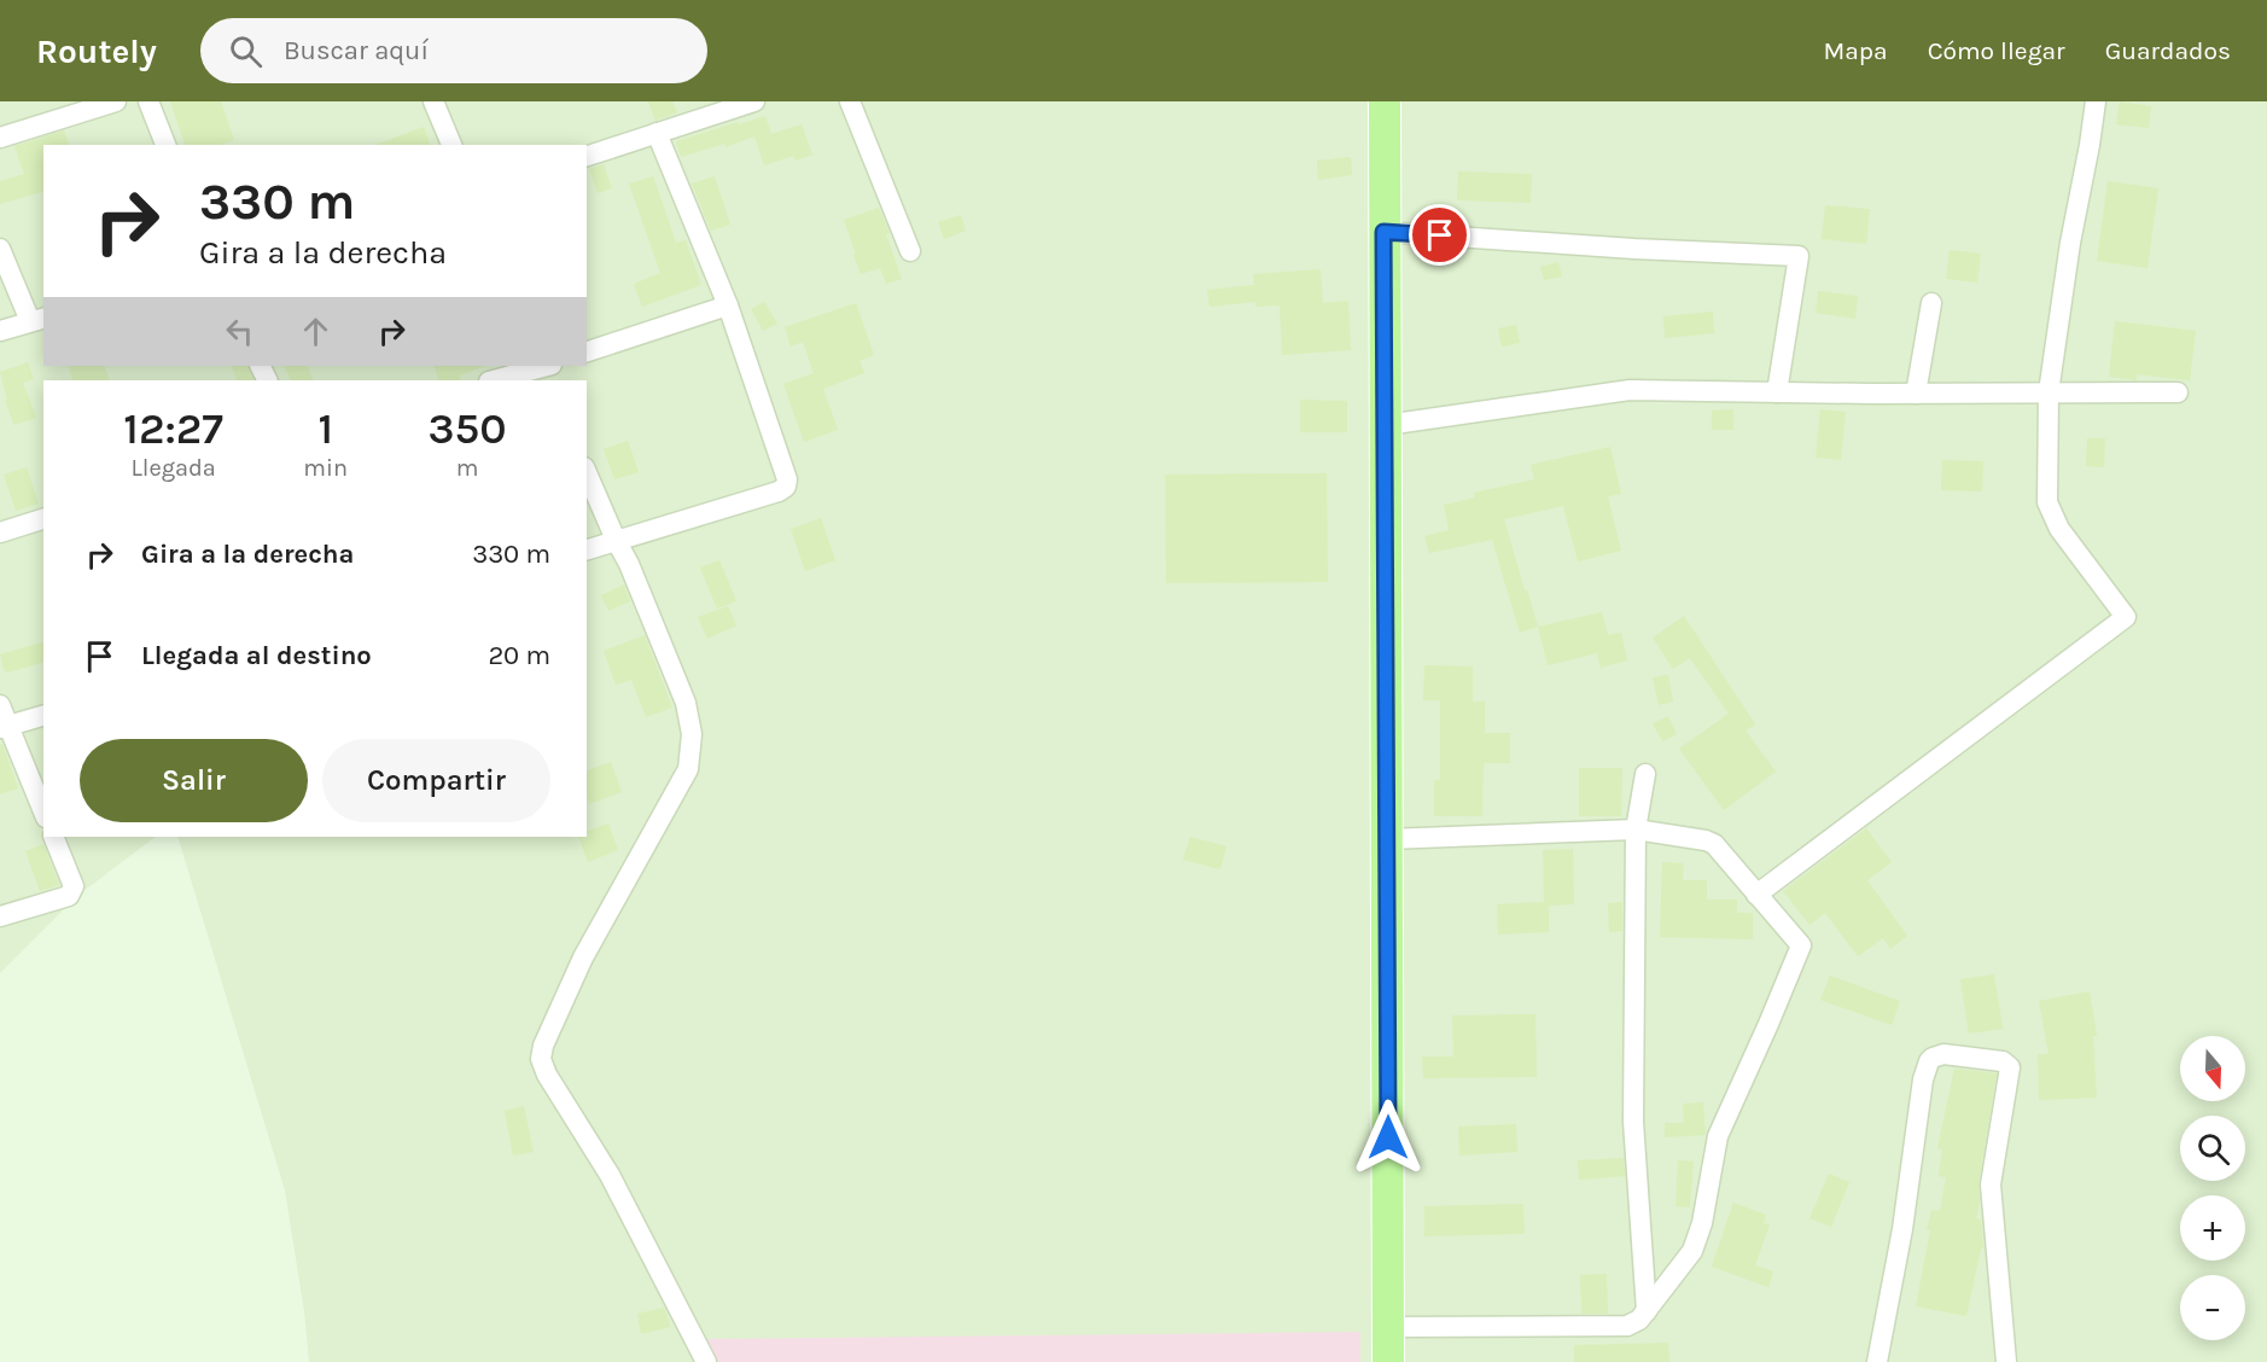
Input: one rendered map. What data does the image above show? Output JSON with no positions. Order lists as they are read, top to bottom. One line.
{"north":"bottom","page":{"header":"Routely","search":"Buscar aquí","nav":["Mapa","Cómo llegar","Guardados"],"turn":["330 m","Gira a la derecha"],"eta":["12:27","Llegada","1","min","350","m"],"list":[{"name":"Gira a la derecha","value":"330 m"},{"name":"Llegada al destino","value":"20 m"}],"buttons":["Salir","Compartir"],"map_buttons":["+","−"]}}
